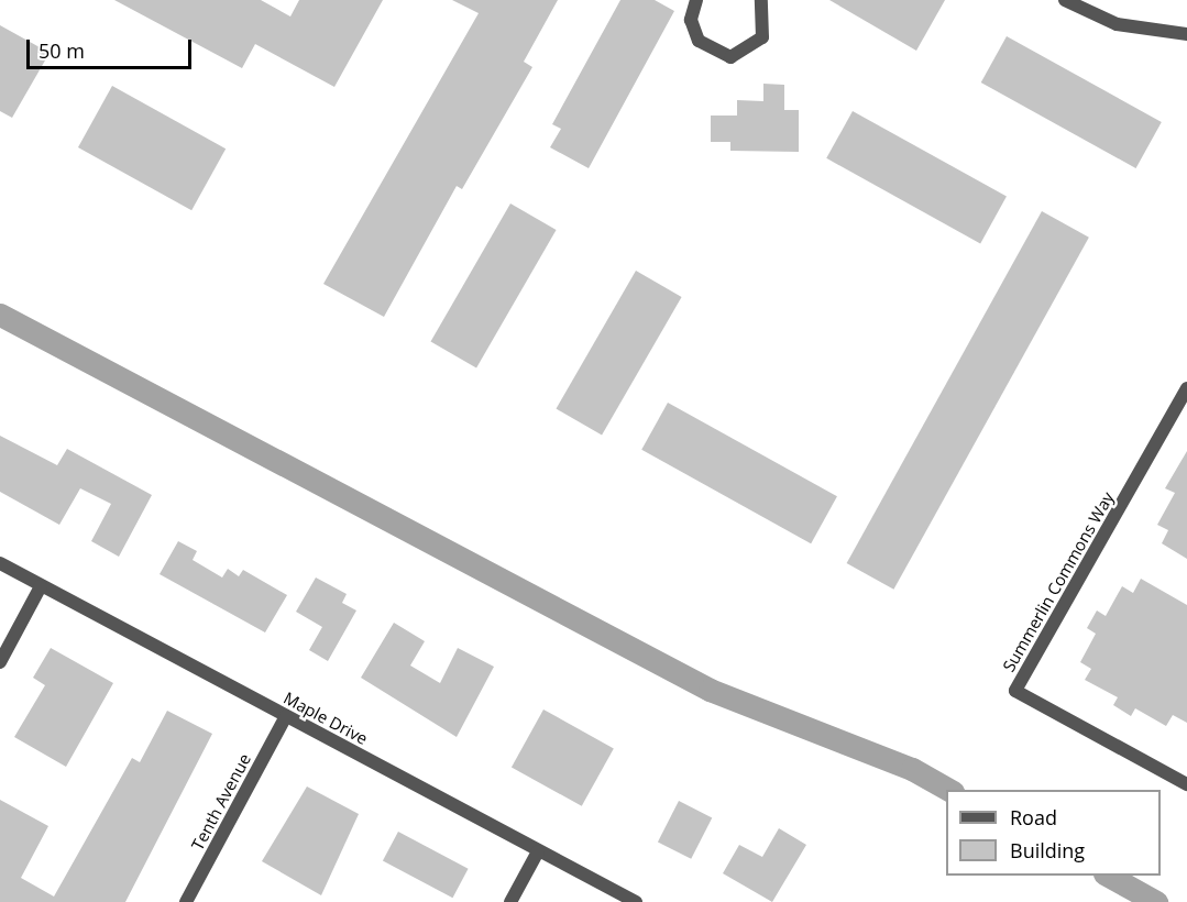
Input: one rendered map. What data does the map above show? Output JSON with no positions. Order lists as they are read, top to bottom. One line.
{"streets":{"street":["Summerlin Commons Way","Maple Drive","Tenth Avenue"]},"crossings":[["Maple Drive","Tenth Avenue"]],"legend":["Road","Building"],"scale_bar":"50 m"}
